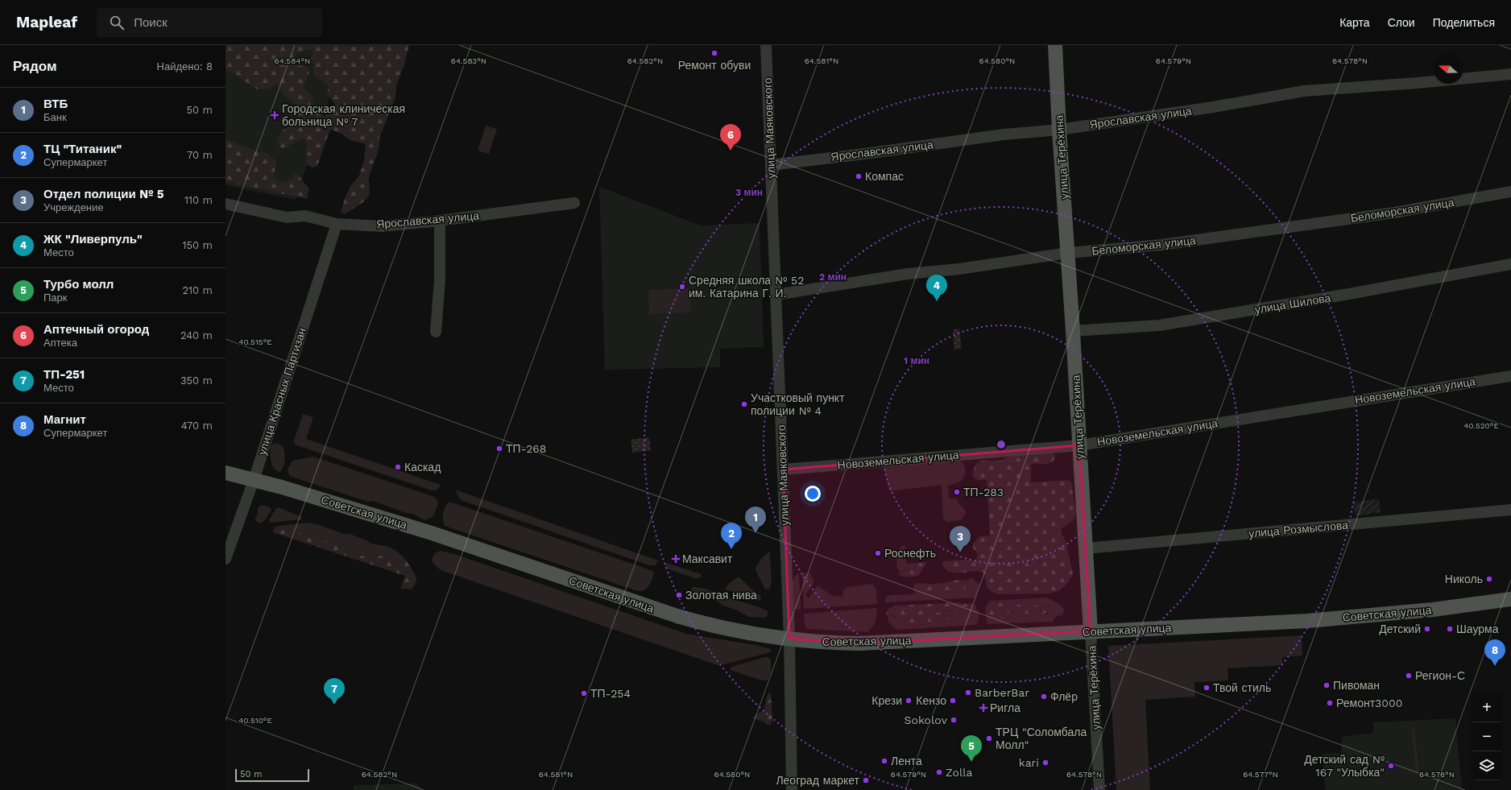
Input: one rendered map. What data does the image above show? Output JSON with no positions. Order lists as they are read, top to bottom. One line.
{"streets":{"main road":["улица Терёхина","Советская улица"],"street":["Ярославская улица","улица Маяковского","Беломорская улица","улица Шилова","Новоземельская улица","улица Красных Партизан","улица Розмыслова"]},"crossings":[["Ярославская улица","улица Маяковского"],["Ярославская улица","улица Терёхина"],["Ярославская улица","улица Красных Партизан"],["улица Маяковского","Беломорская улица"],["улица Маяковского","Новоземельская улица"],["улица Маяковского","Советская улица"],["улица Терёхина","Беломорская улица"],["улица Терёхина","улица Шилова"],["улица Терёхина","Новоземельская улица"],["улица Терёхина","Советская улица"],["улица Терёхина","улица Розмыслова"],["улица Красных Партизан","Советская улица"]],"places":{"other":["Ремонт обуви","Компас","Средняя школа № 52 им. Катарина Г. И.","Участковый пункт полиции № 4","ТП-268","Каскад","ТП-283","Роснефть","Николь","Золотая нива","Детский","Шаурма","Регион-С","Пивоман","Твой стиль","BarberBar","ТП-254","Флёр","Крези","Кензо","Ремонт3000","Sokolov","ТРЦ \"Соломбала Молл\"","Лента","kari","Детский сад № 167 \"Улыбка\"","Zolla","Леоград маркет"],"health":["Городская клиническая больница № 7","Максавит","Ригла"]},"scale_bar":"50 m","north":"left","page":{"header":"Mapleaf","search":"Поиск","nav":["Карта","Слои","Поделиться"],"heading":["Рядом","Найдено: 8"],"list":[{"mark":"1","name":"ВТБ","note":"Банк","value":"50 m"},{"mark":"2","name":"ТЦ \"Титаник\"","note":"Супермаркет","value":"70 m"},{"mark":"3","name":"Отдел полиции № 5","note":"Учреждение","value":"110 m"},{"mark":"4","name":"ЖК \"Ливерпуль\"","note":"Место","value":"150 m"},{"mark":"5","name":"Турбо молл","note":"Парк","value":"210 m"},{"mark":"6","name":"Аптечный огород","note":"Аптека","value":"240 m"},{"mark":"7","name":"ТП-251","note":"Место","value":"350 m"},{"mark":"8","name":"Магнит","note":"Супермаркет","value":"470 m"}],"pins":["6","4","1","2","3","8","7","5"],"map_buttons":["+","−"],"scale":"50 m"},"coordinates":["64.584°N","64.583°N","64.582°N","64.581°N","64.580°N","64.579°N","64.578°N","40.515°E","40.520°E","40.510°E","64.577°N","64.576°N"],"rings":["3 мин","2 мин","1 мин"]}
